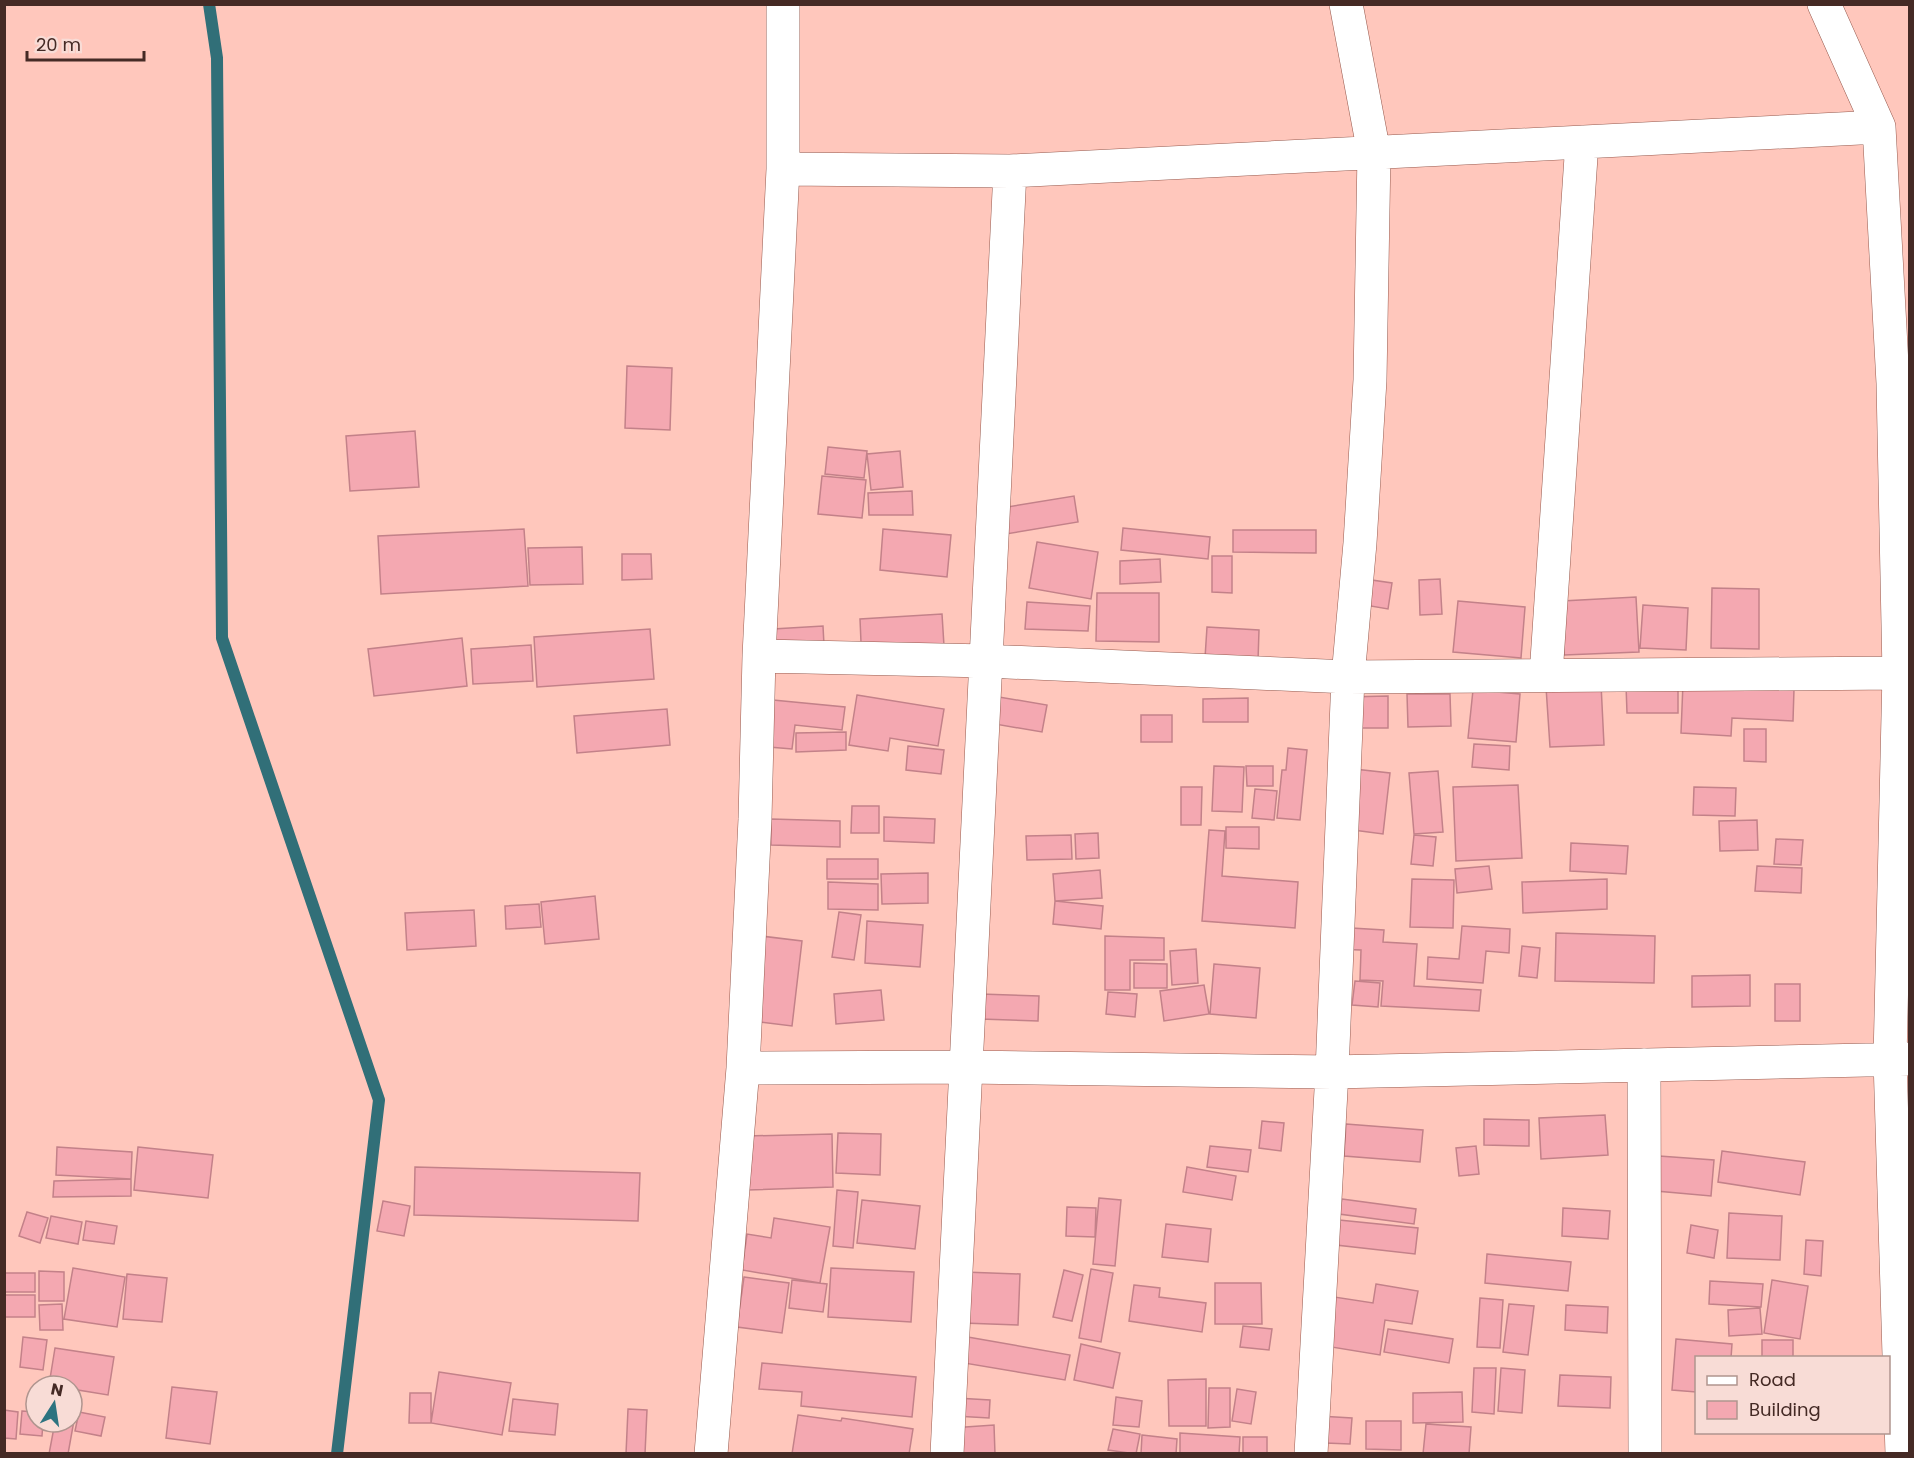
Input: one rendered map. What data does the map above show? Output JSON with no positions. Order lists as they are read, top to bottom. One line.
{"legend":["Road","Building"],"scale_bar":"20 m","north":"top"}
